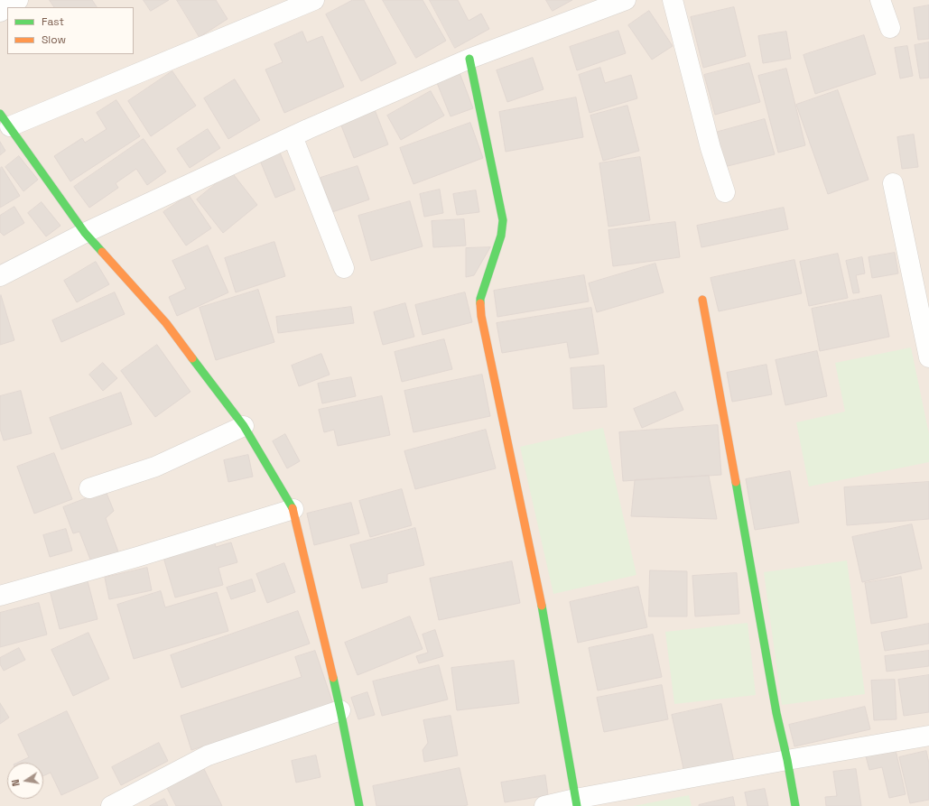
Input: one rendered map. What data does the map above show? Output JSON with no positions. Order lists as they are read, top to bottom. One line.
{"legend":["Fast","Slow"],"north":"left"}
